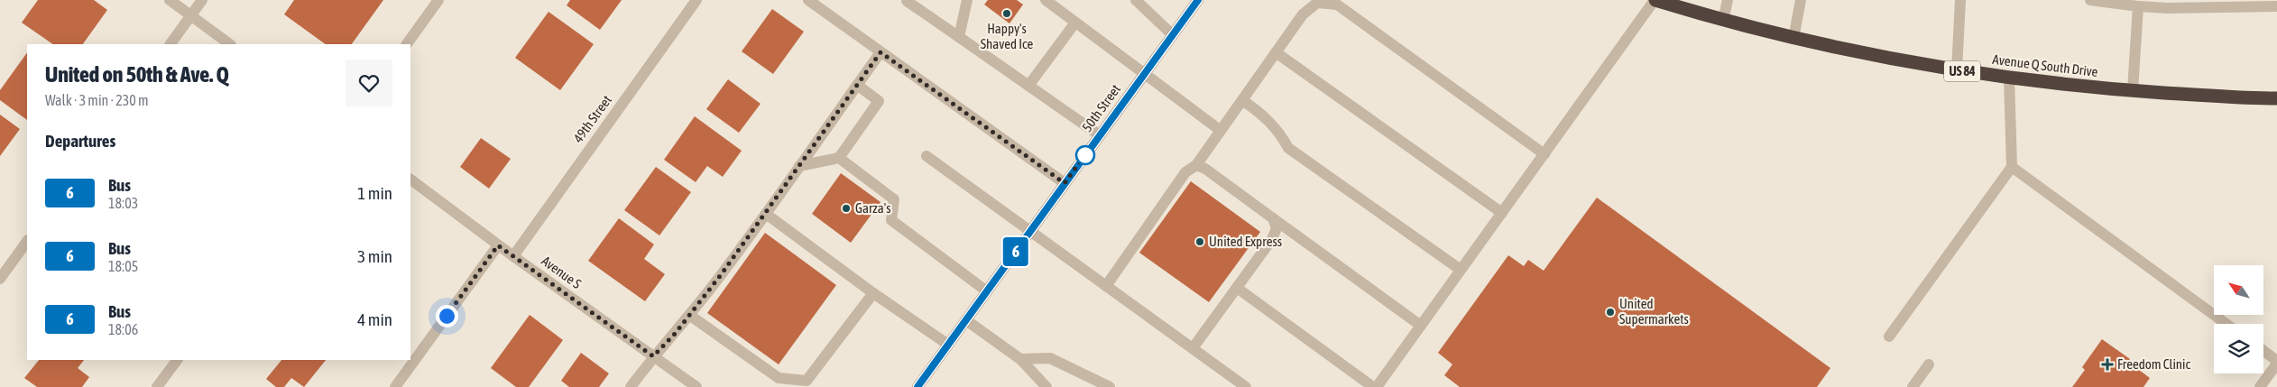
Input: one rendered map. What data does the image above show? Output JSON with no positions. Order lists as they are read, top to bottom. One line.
{"streets":{"highway":["Avenue Q South Drive","US 84"],"main road":["50th Street"],"street":["49th Street","Avenue S"]},"crossings":[["49th Street","Avenue S"]],"places":{"other":["Happy's Shaved Ice","Garza's","United Express","United Supermarkets"],"health":["Freedom Clinic"]},"lines":["bus line 6"],"north":"top left","page":{"on_map":"6","heading":[["United on 50th & Ave. Q","Walk · 3 min · 230 m"],"Departures"],"list":[{"mark":"6","name":"Bus","note":"18:03","value":"1 min"},{"mark":"6","name":"Bus","note":"18:05","value":"3 min"},{"mark":"6","name":"Bus","note":"18:06","value":"4 min"}]}}
